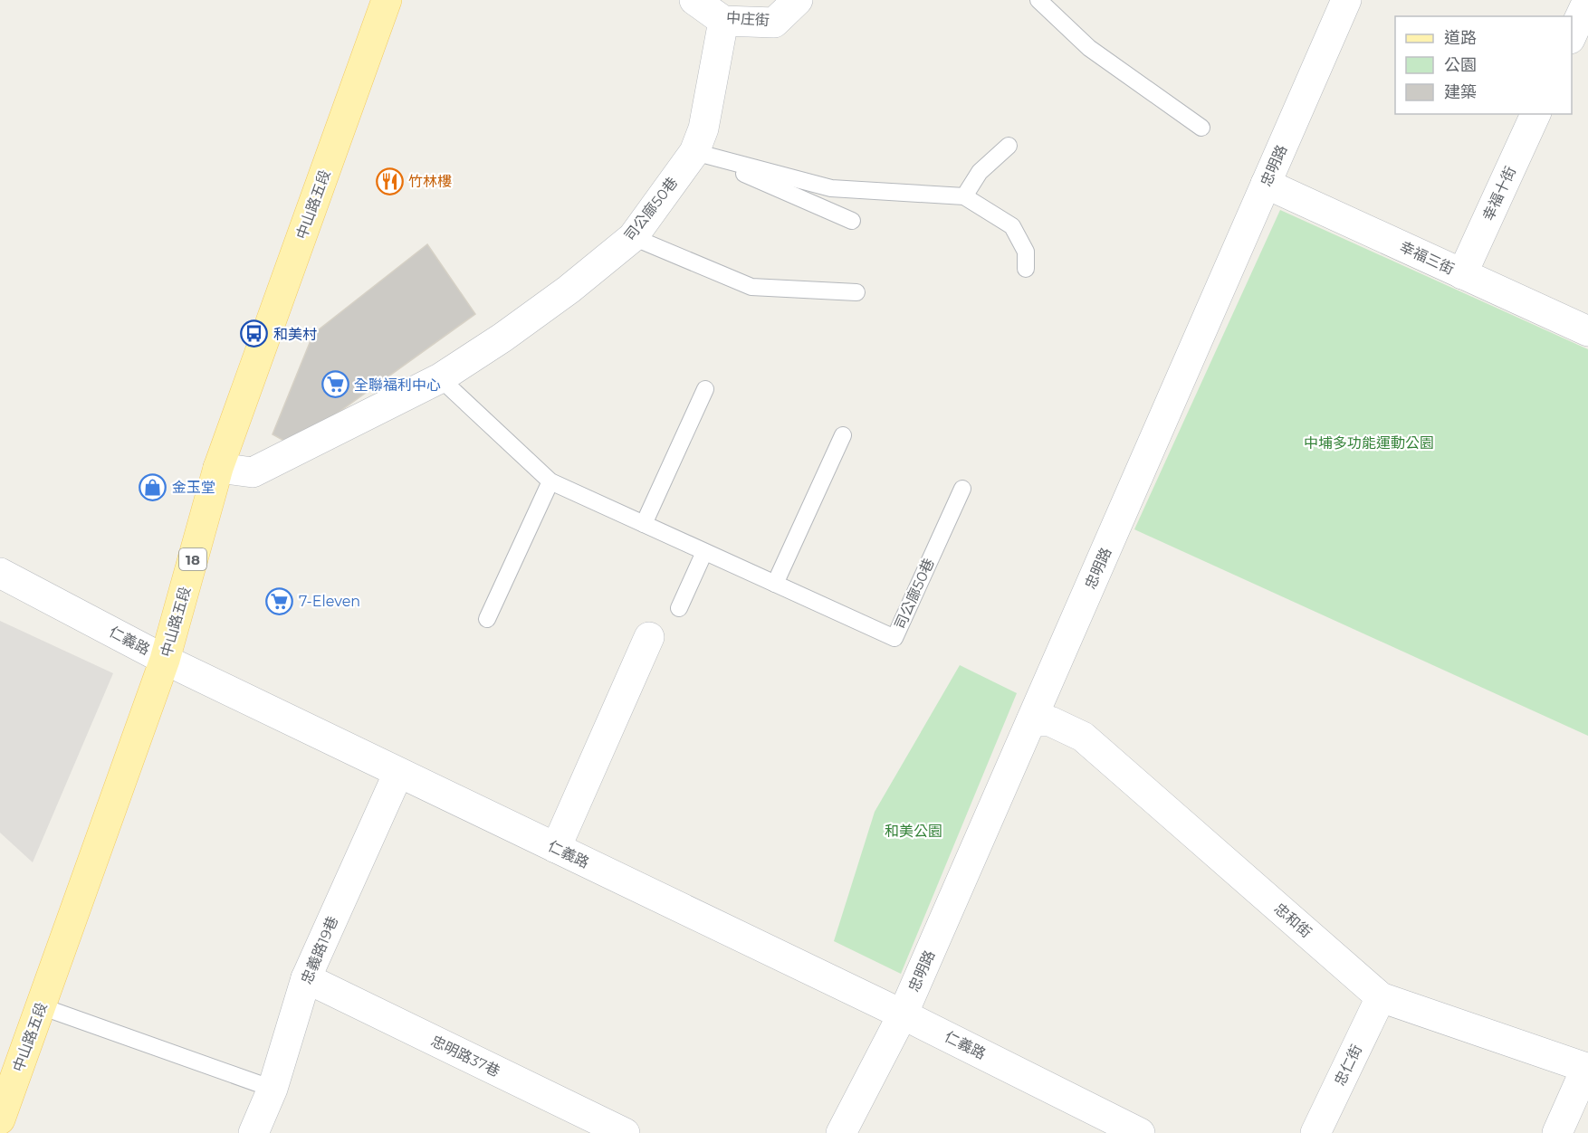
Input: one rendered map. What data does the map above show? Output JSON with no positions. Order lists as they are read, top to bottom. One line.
{"streets":{"main road":["中山路五段","18"],"street":["中庄街","忠明路","幸福十街","司公廍50巷","幸福三街","仁義路","忠和街","忠義路19巷","忠明路37巷","忠仁街"]},"crossings":[["中庄街","司公廍50巷"],["忠明路","幸福三街"],["忠明路","仁義路"],["忠明路","忠和街"],["幸福十街","幸福三街"],["中山路五段","司公廍50巷"],["中山路五段","仁義路"],["仁義路","忠義路19巷"],["忠和街","忠仁街"],["忠義路19巷","忠明路37巷"]],"parks":["中埔多功能運動公園","和美公園"],"places":{"restaurant":["竹林樓"],"bus stop":["和美村"],"supermarket":["全聯福利中心","7-Eleven"],"shop":["金玉堂"]},"legend":["道路","公園","建築"]}
